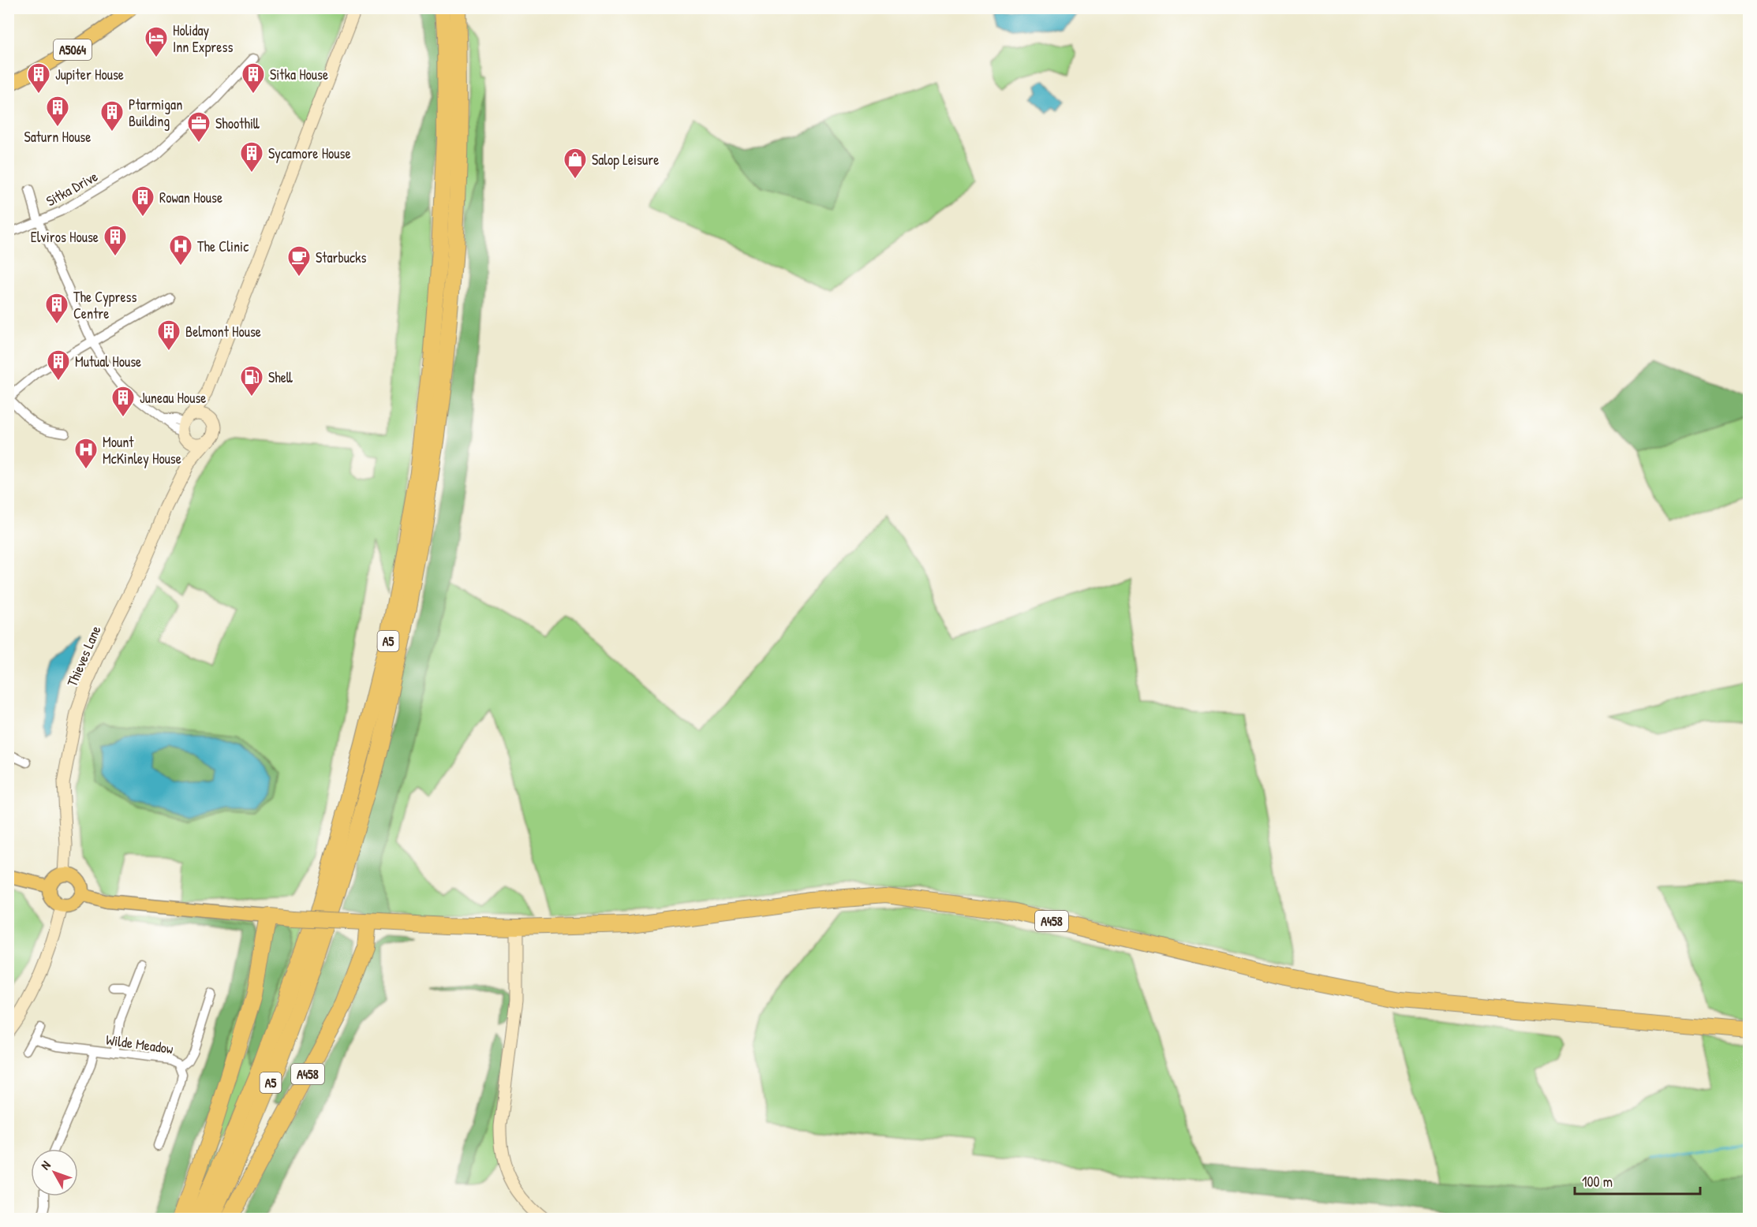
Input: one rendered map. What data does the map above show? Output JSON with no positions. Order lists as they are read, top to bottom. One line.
{"streets":{"highway":["A5","A458"],"main road":["A5064","Thieves Lane"],"street":["Sitka Drive","Wilde Meadow"]},"crossings":[["Thieves Lane","A458"]],"places":{"hotel":["Holiday Inn Express"],"building":["Jupiter House","Sitka House","Saturn House","Ptarmigan Building","Sycamore House","Rowan House","Elviros House","The Cypress Centre","Belmont House","Mutual House","Juneau House"],"office":["Shoothill"],"shop":["Salop Leisure"],"hospital":["The Clinic","Mount McKinley House"],"cafe":["Starbucks"],"fuel station":["Shell"]},"scale_bar":"100 m","north":"top left"}
